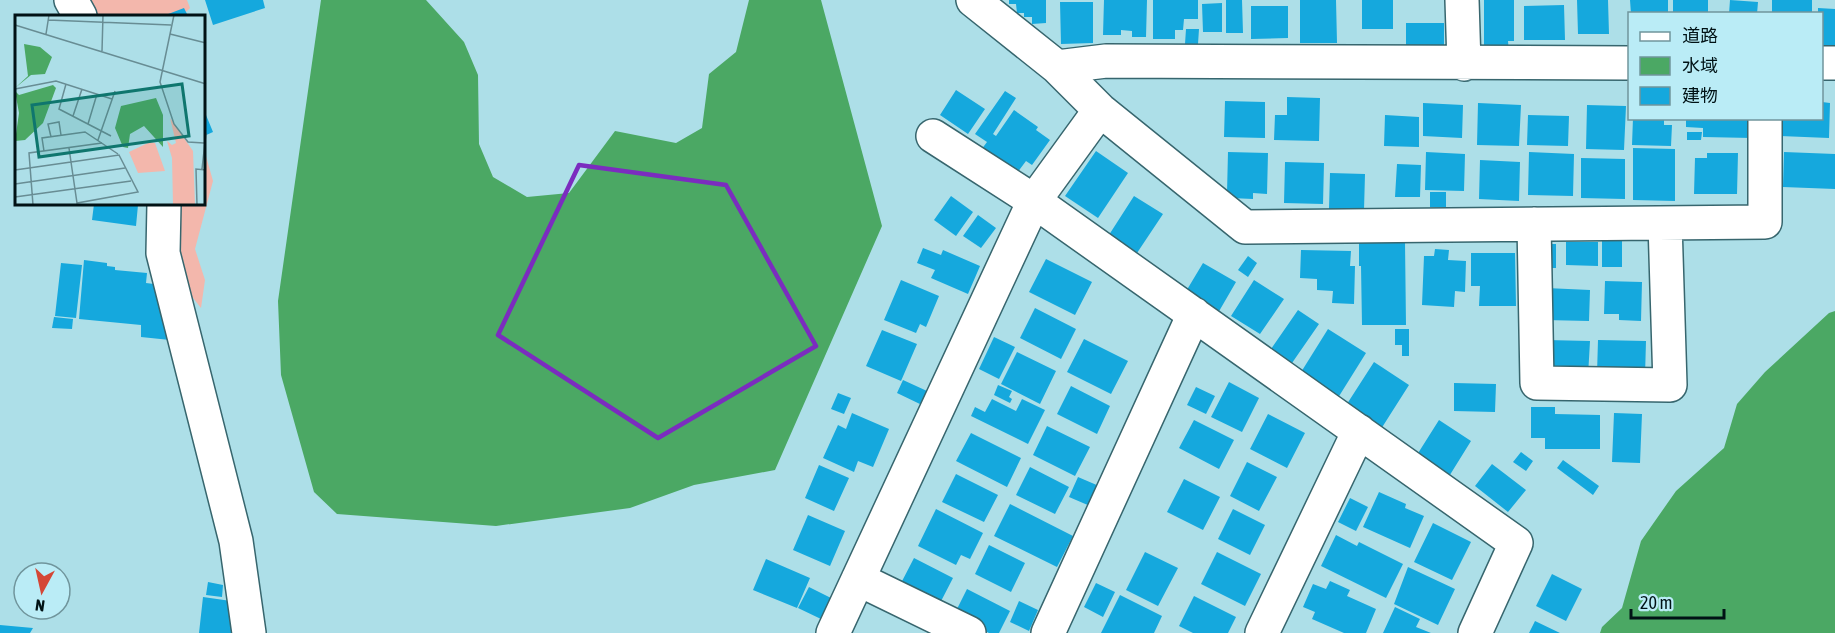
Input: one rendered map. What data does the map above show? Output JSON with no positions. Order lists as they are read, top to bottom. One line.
{"legend":["道路","水域","建物"],"scale_bar":"20 m","north":"bottom"}
